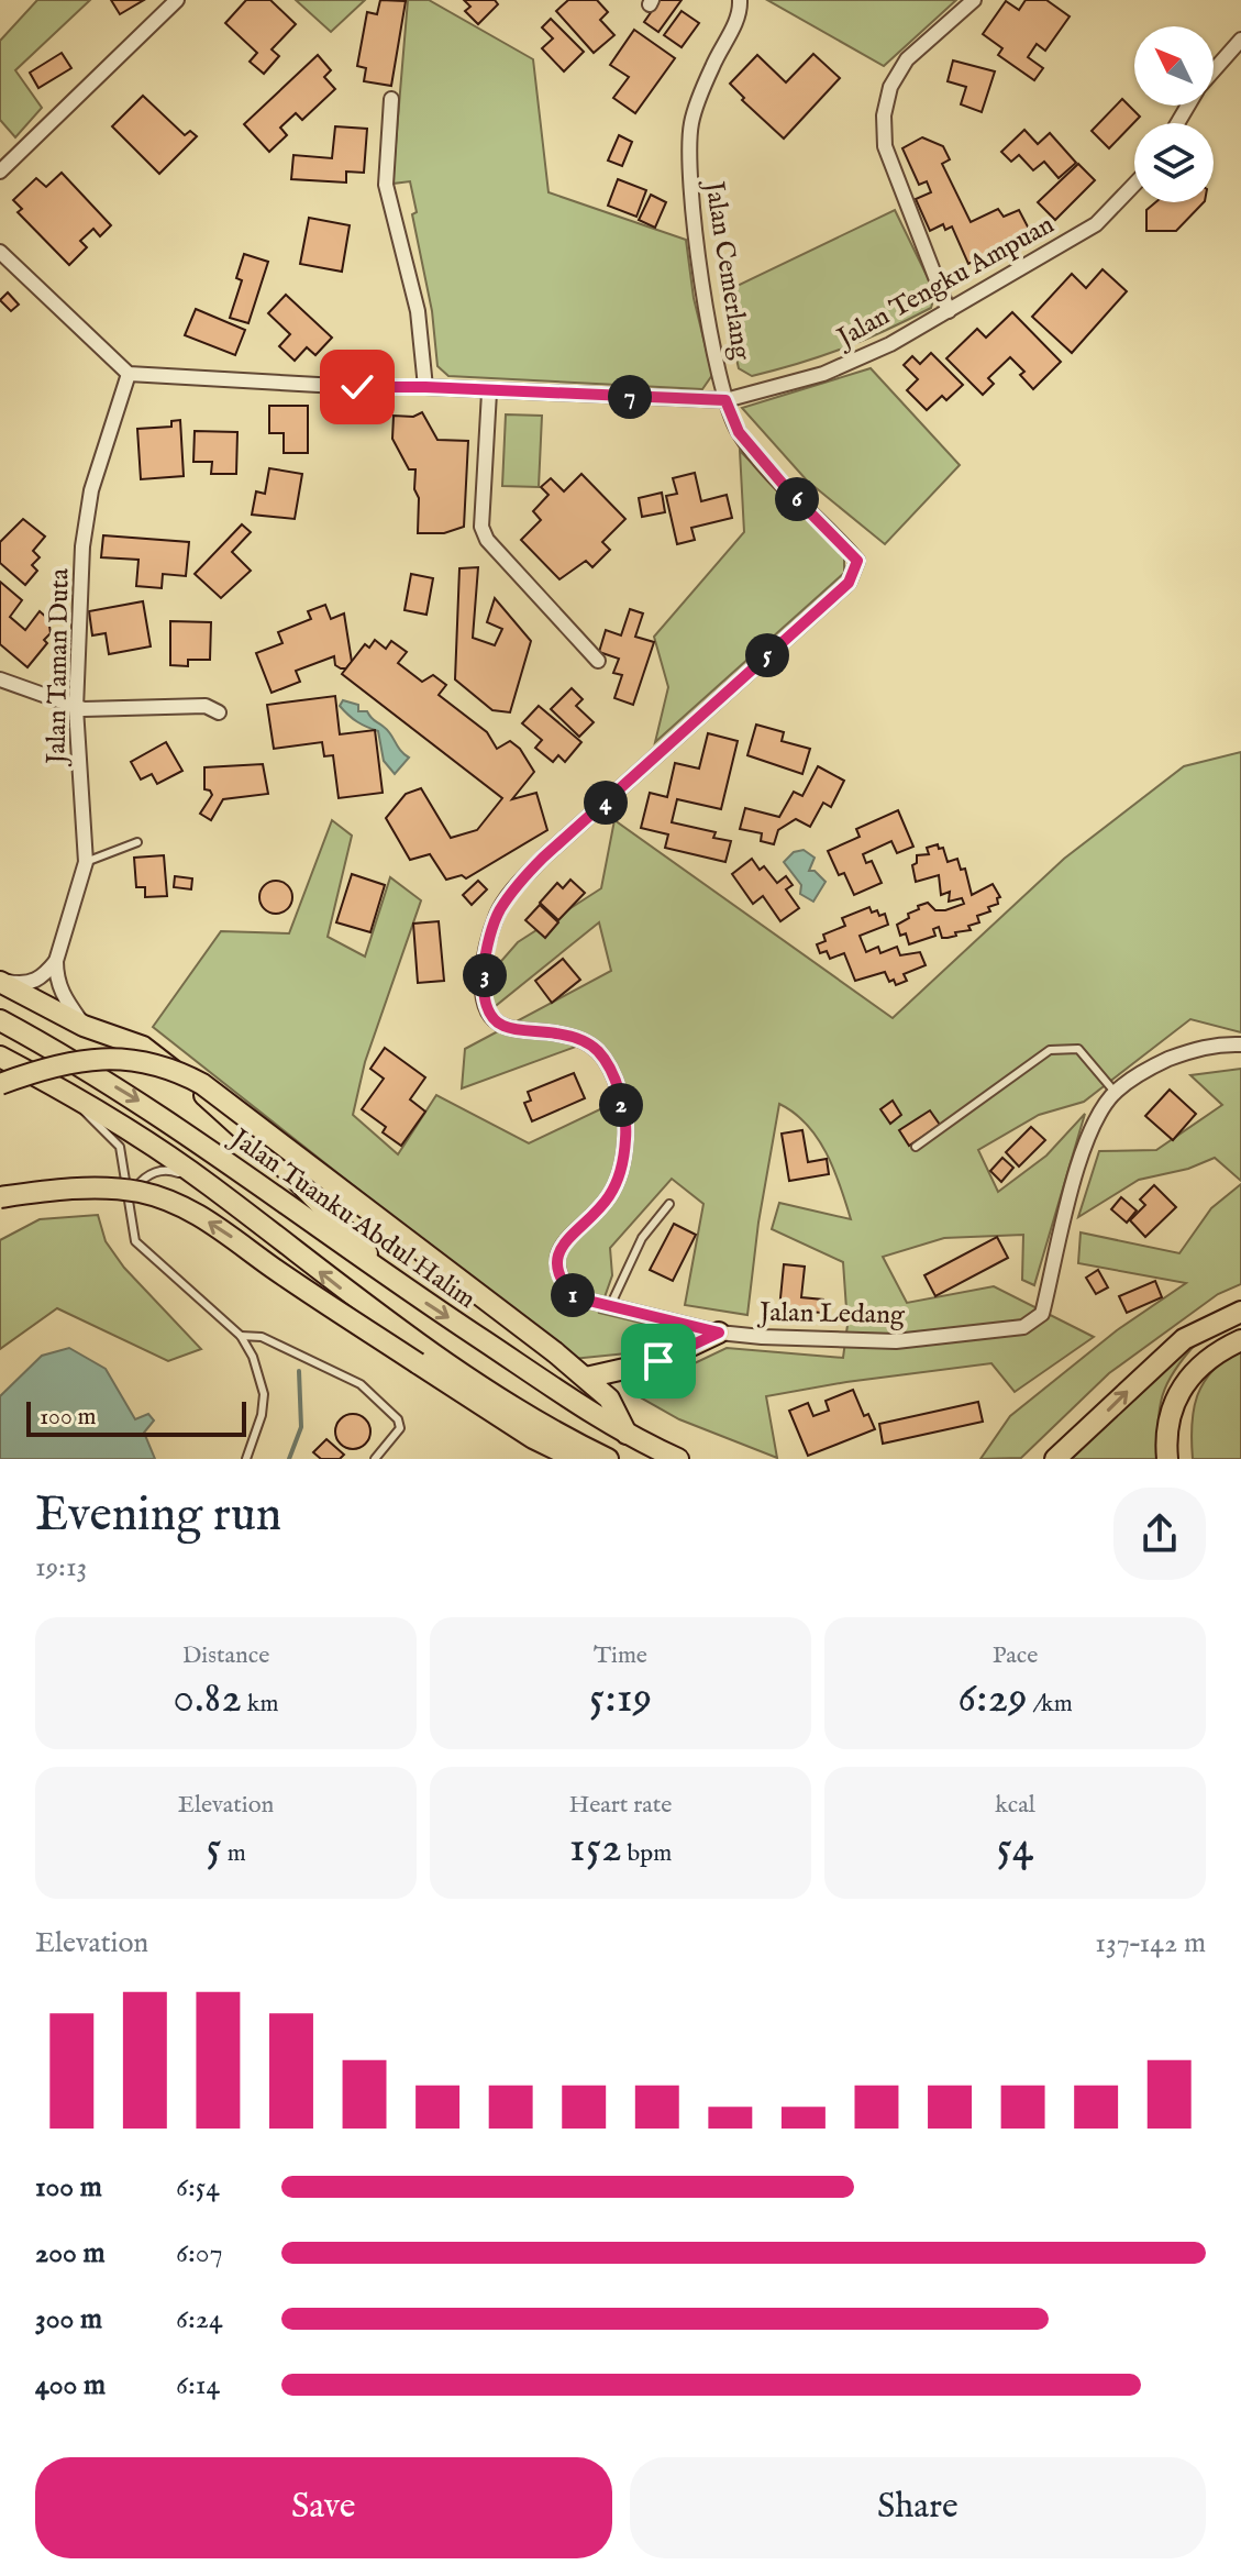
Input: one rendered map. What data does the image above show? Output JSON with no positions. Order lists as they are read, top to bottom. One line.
{"streets":{"main road":["Jalan Tuanku Abdul Halim"],"street":["Jalan Cemerlang","Jalan Tengku Ampuan","Jalan Taman Duta","Jalan Ledang"]},"crossings":[["Jalan Cemerlang","Jalan Tengku Ampuan"],["Jalan Cemerlang","Jalan Ledang"],["Jalan Tengku Ampuan","Jalan Taman Duta"]],"scale_bar":"100 m","north":"top left","page":{"pins":["7","6","5","4","3","2","1"],"scale":"100 m","heading":["Evening run","19:13"],"stats":[["Distance","0.82 km"],["Time","5:19"],["Pace","6:29 /km"],["Elevation","5 m"],["Heart rate","152 bpm"],["kcal","54"]],"chart":["Elevation","137–142 m"],"list":[{"name":"100 m","note":"6:54"},{"name":"200 m","note":"6:07"},{"name":"300 m","note":"6:24"},{"name":"400 m","note":"6:14"}],"buttons":["Save","Share"]}}
